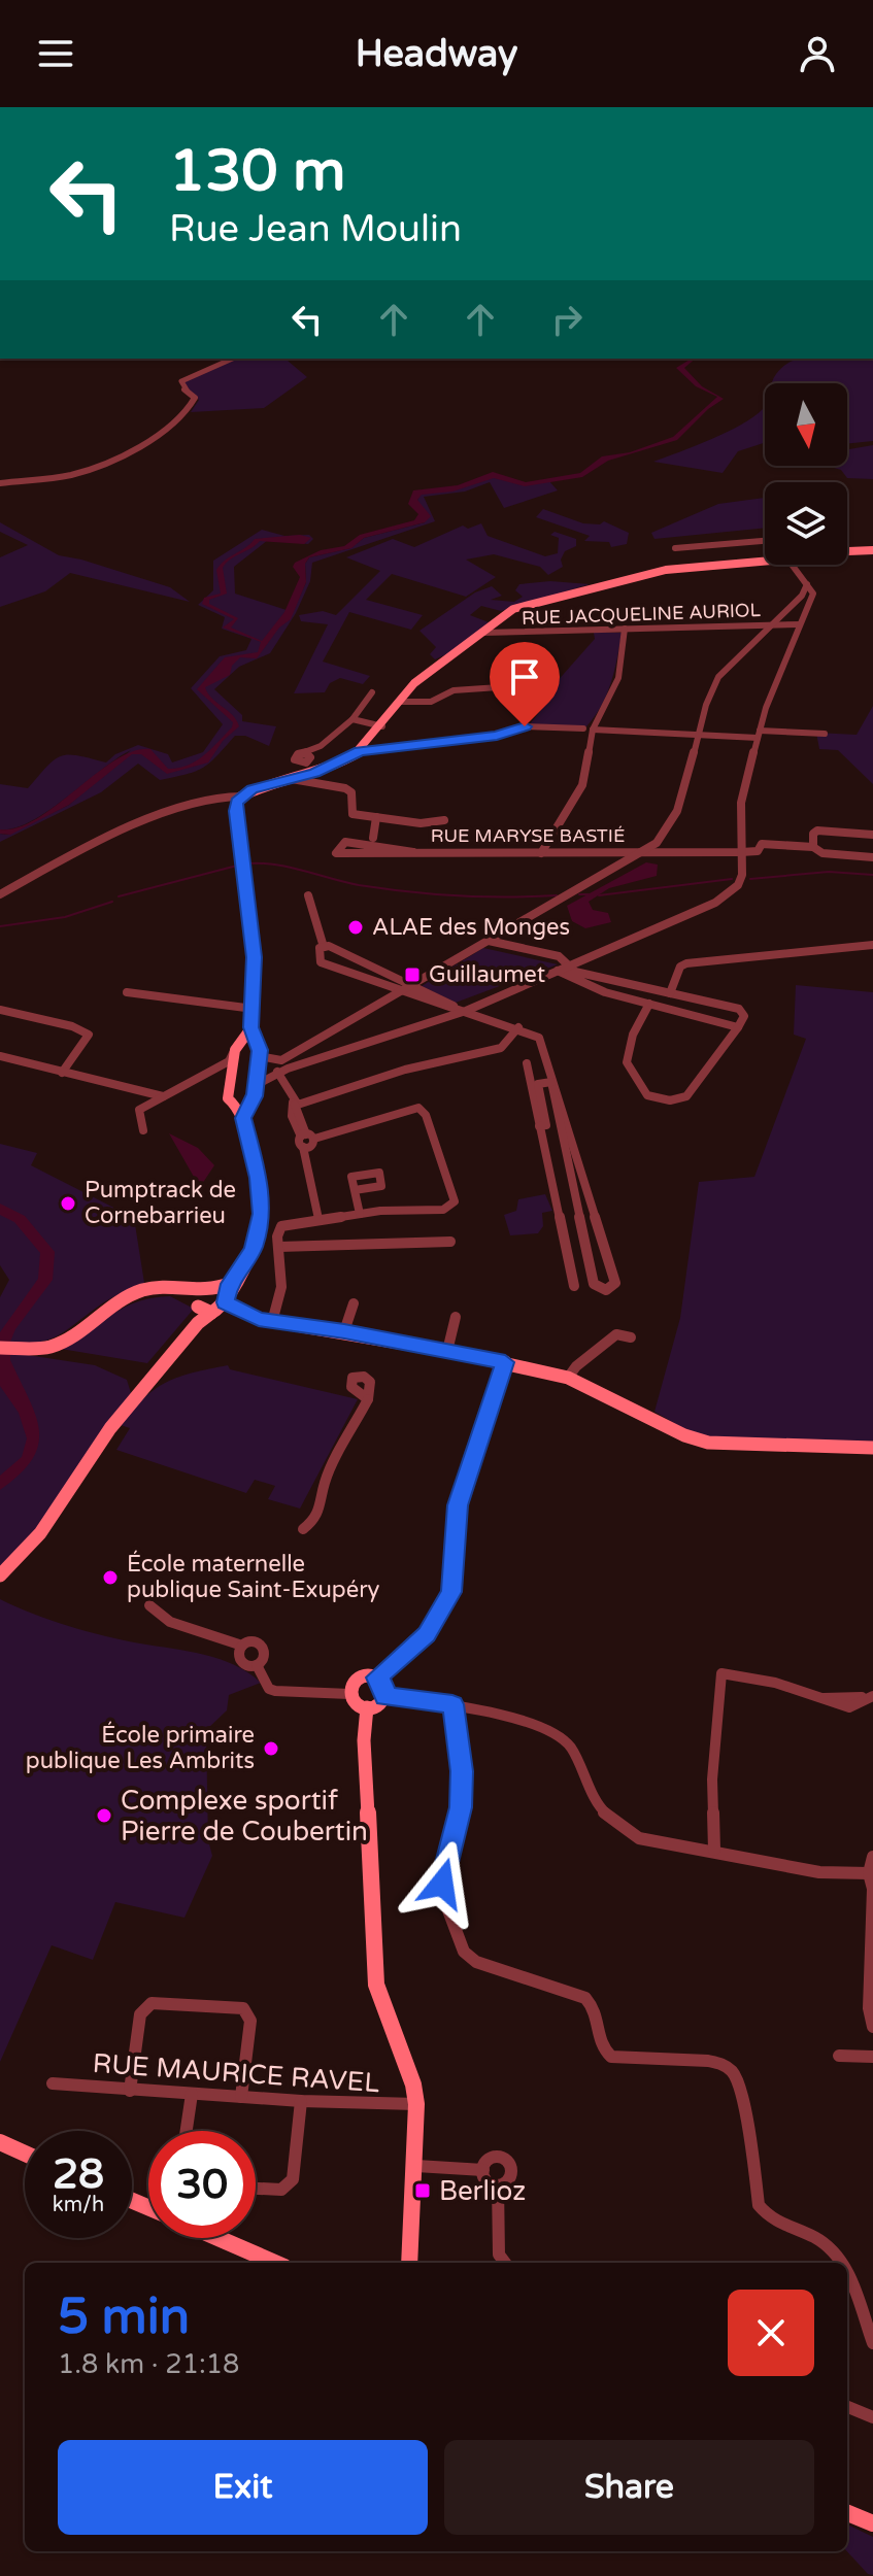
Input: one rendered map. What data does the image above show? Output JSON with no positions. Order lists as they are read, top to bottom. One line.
{"streets":{"street":["RUE JACQUELINE AURIOL","RUE MARYSE BASTIÉ","RUE MAURICE RAVEL"]},"places":{"other":["ALAE des Monges","Pumptrack de Cornebarrieu","École maternelle publique Saint-Exupéry","École primaire publique Les Ambrits","Complexe sportif Pierre de Coubertin"],"transit":["Guillaumet","Berlioz"]},"north":"bottom","page":{"header":"Headway","turn":["130 m","Rue Jean Moulin"],"speed":"28 km/h","limit":"30","heading":["5 min","1.8 km · 21:18"],"buttons":["Exit","Share"]}}
